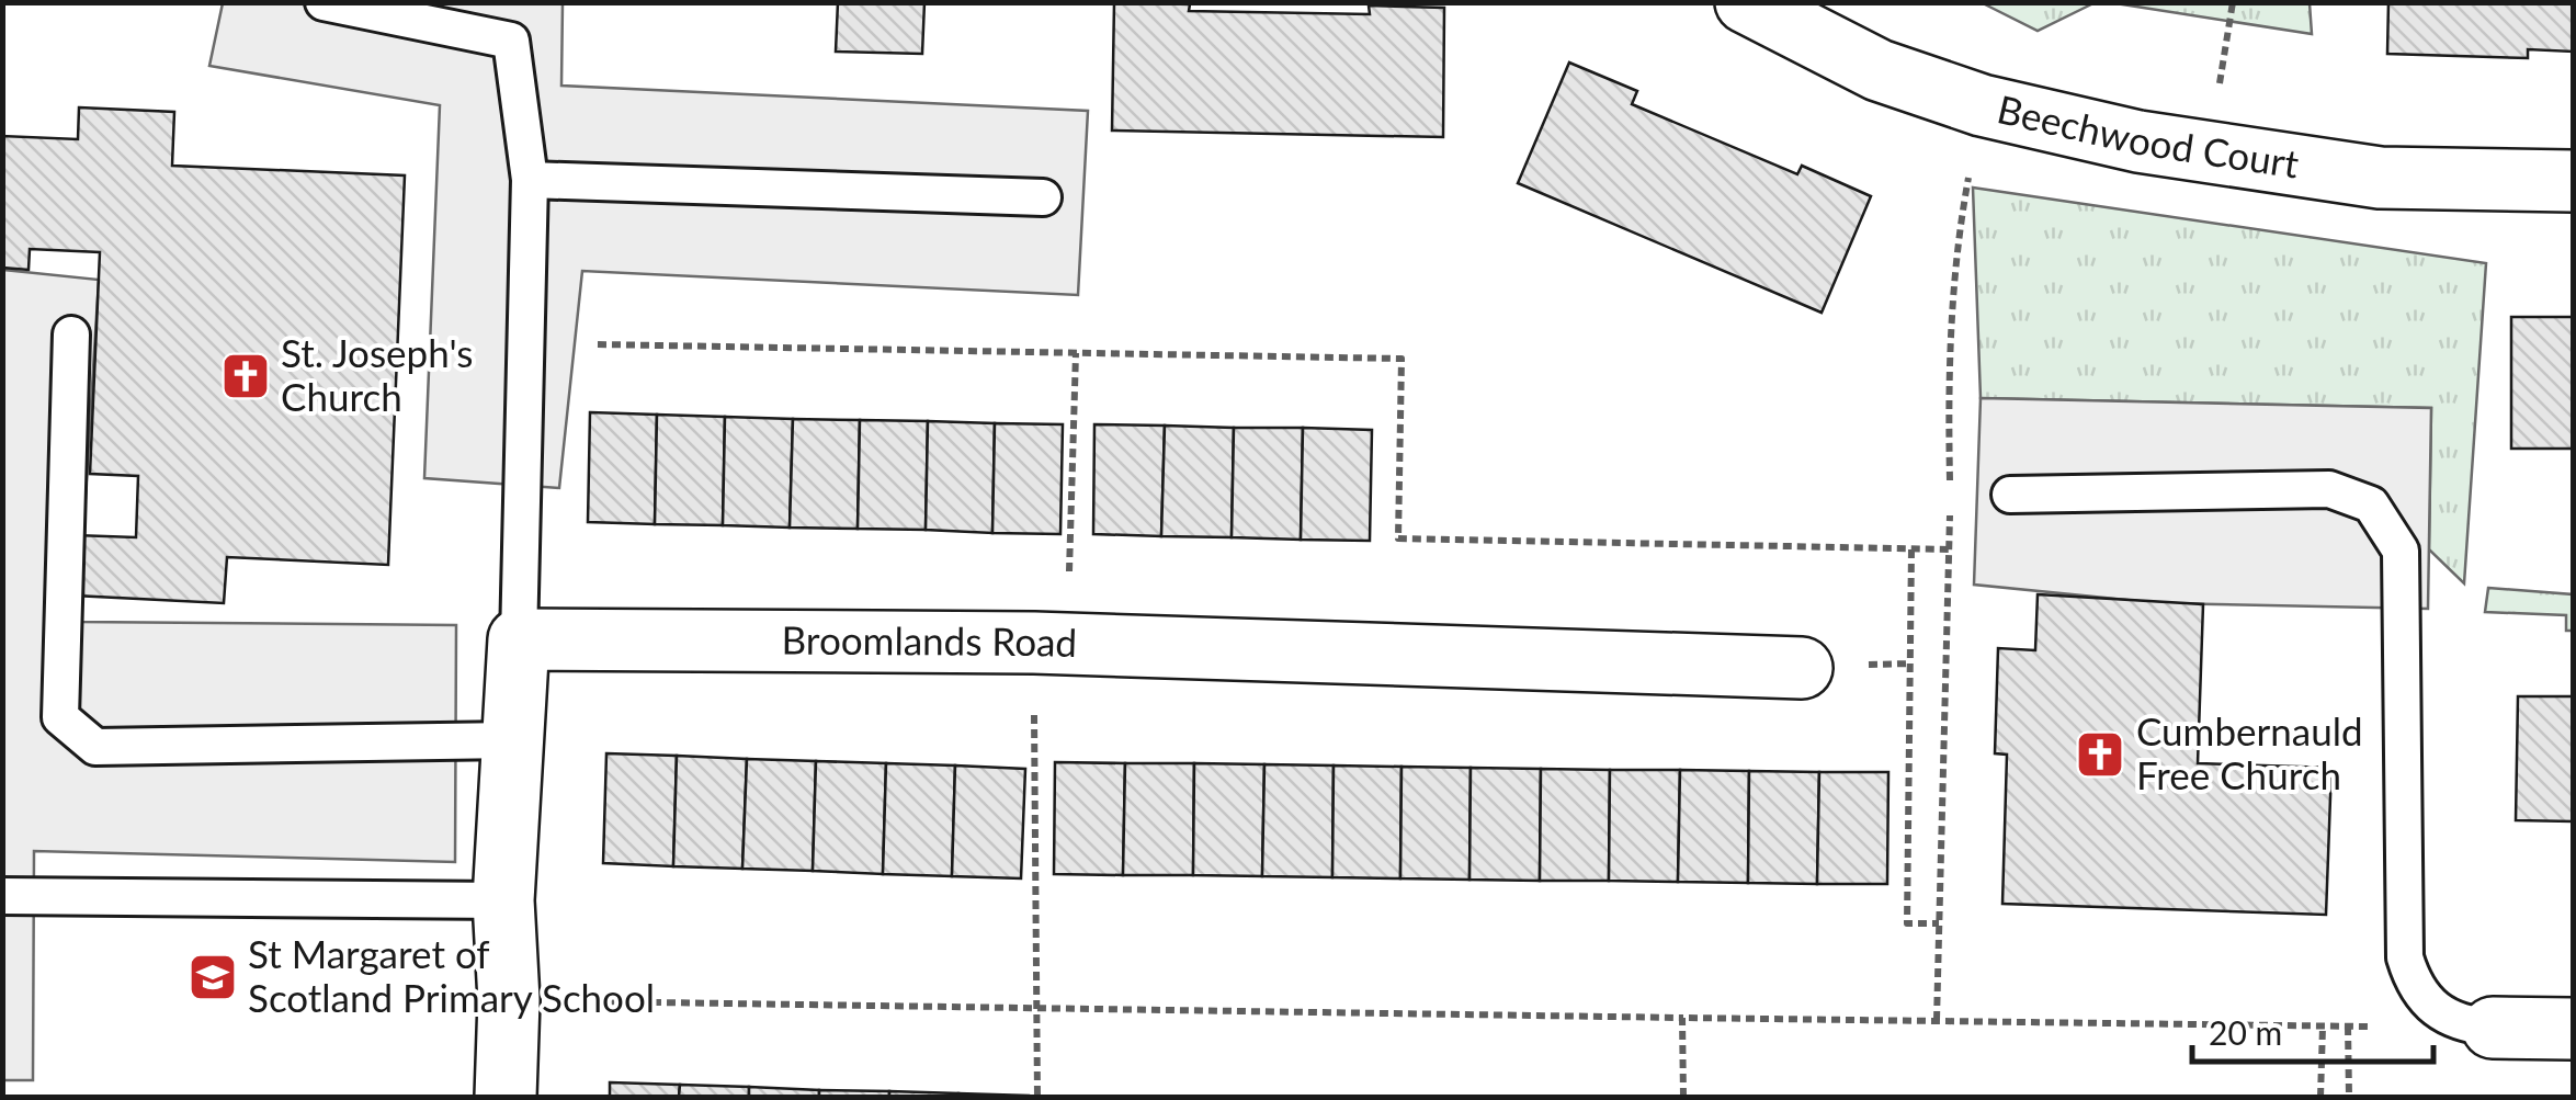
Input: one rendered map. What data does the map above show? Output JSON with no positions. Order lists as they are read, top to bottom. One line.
{"streets":{"street":["Beechwood Court","Broomlands Road"]},"places":{"church":["St. Joseph's Church","Cumbernauld Free Church"],"school or university":["St Margaret of Scotland Primary School"]},"scale_bar":"20 m"}
